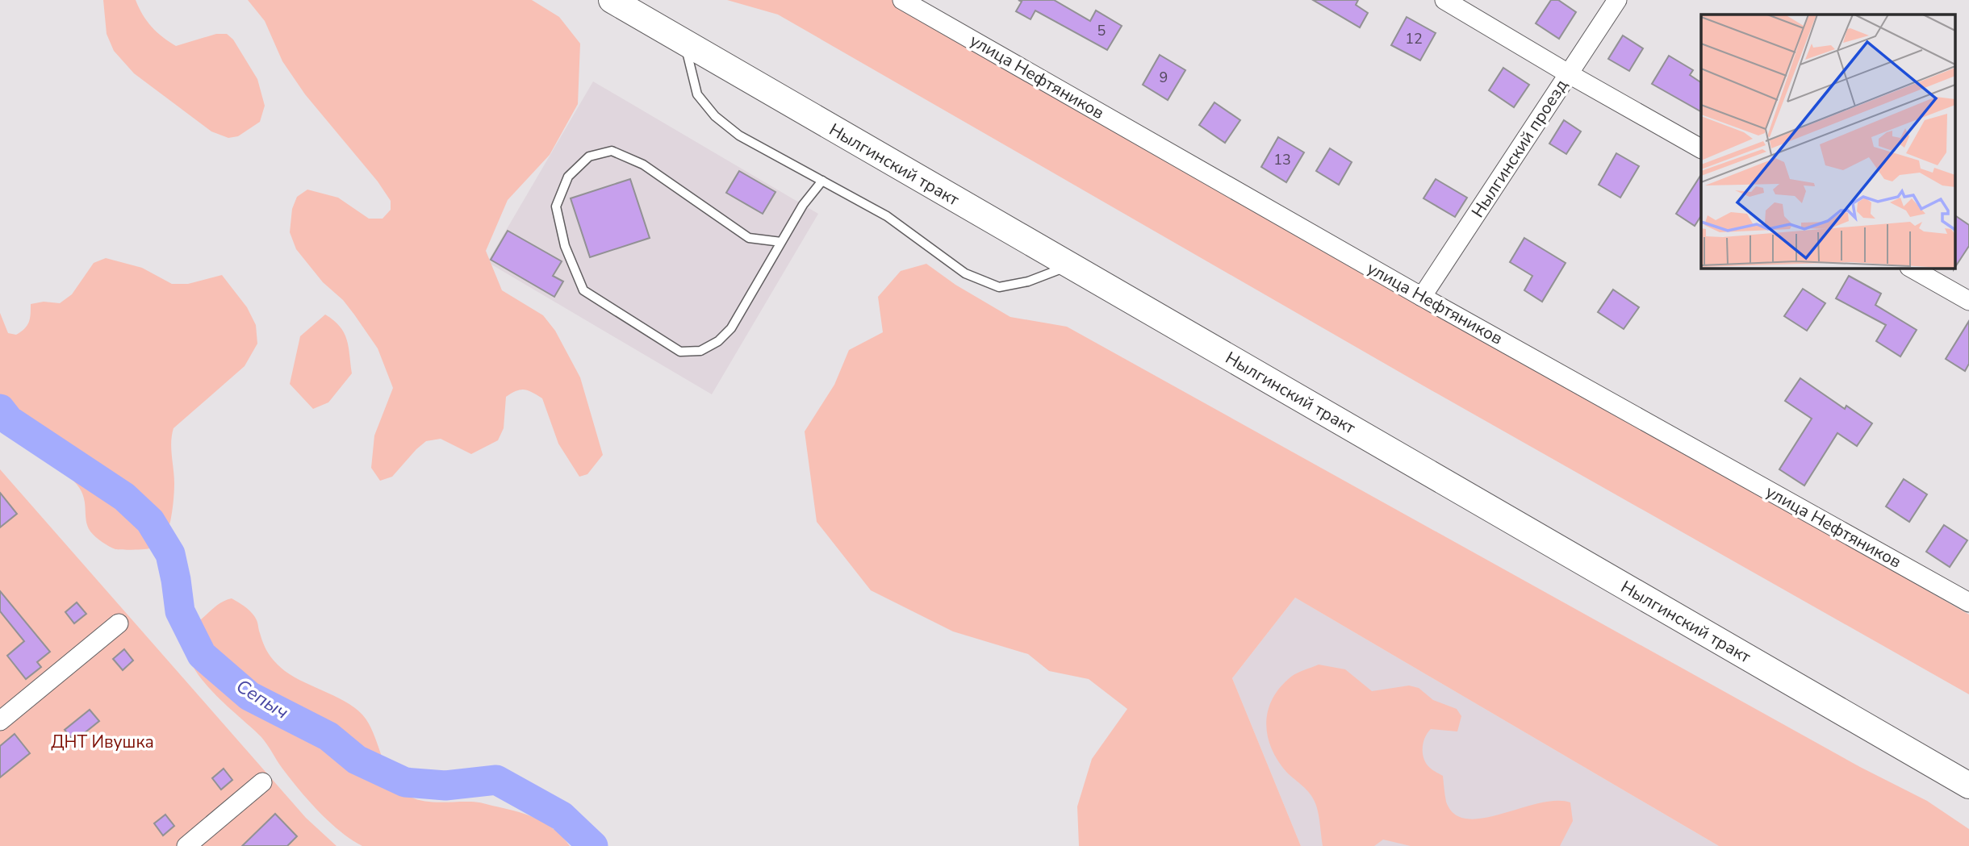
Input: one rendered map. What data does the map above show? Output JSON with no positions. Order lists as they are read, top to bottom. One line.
{"streets":{"main road":["Нылгинский тракт"],"street":["улица Нефтяников","Нылгинский проезд"]},"crossings":[["улица Нефтяников","Нылгинский проезд"]],"water":["Сепыч"],"parks":["ДНТ Ивушка"],"house_numbers":["5","12","9","13"]}
